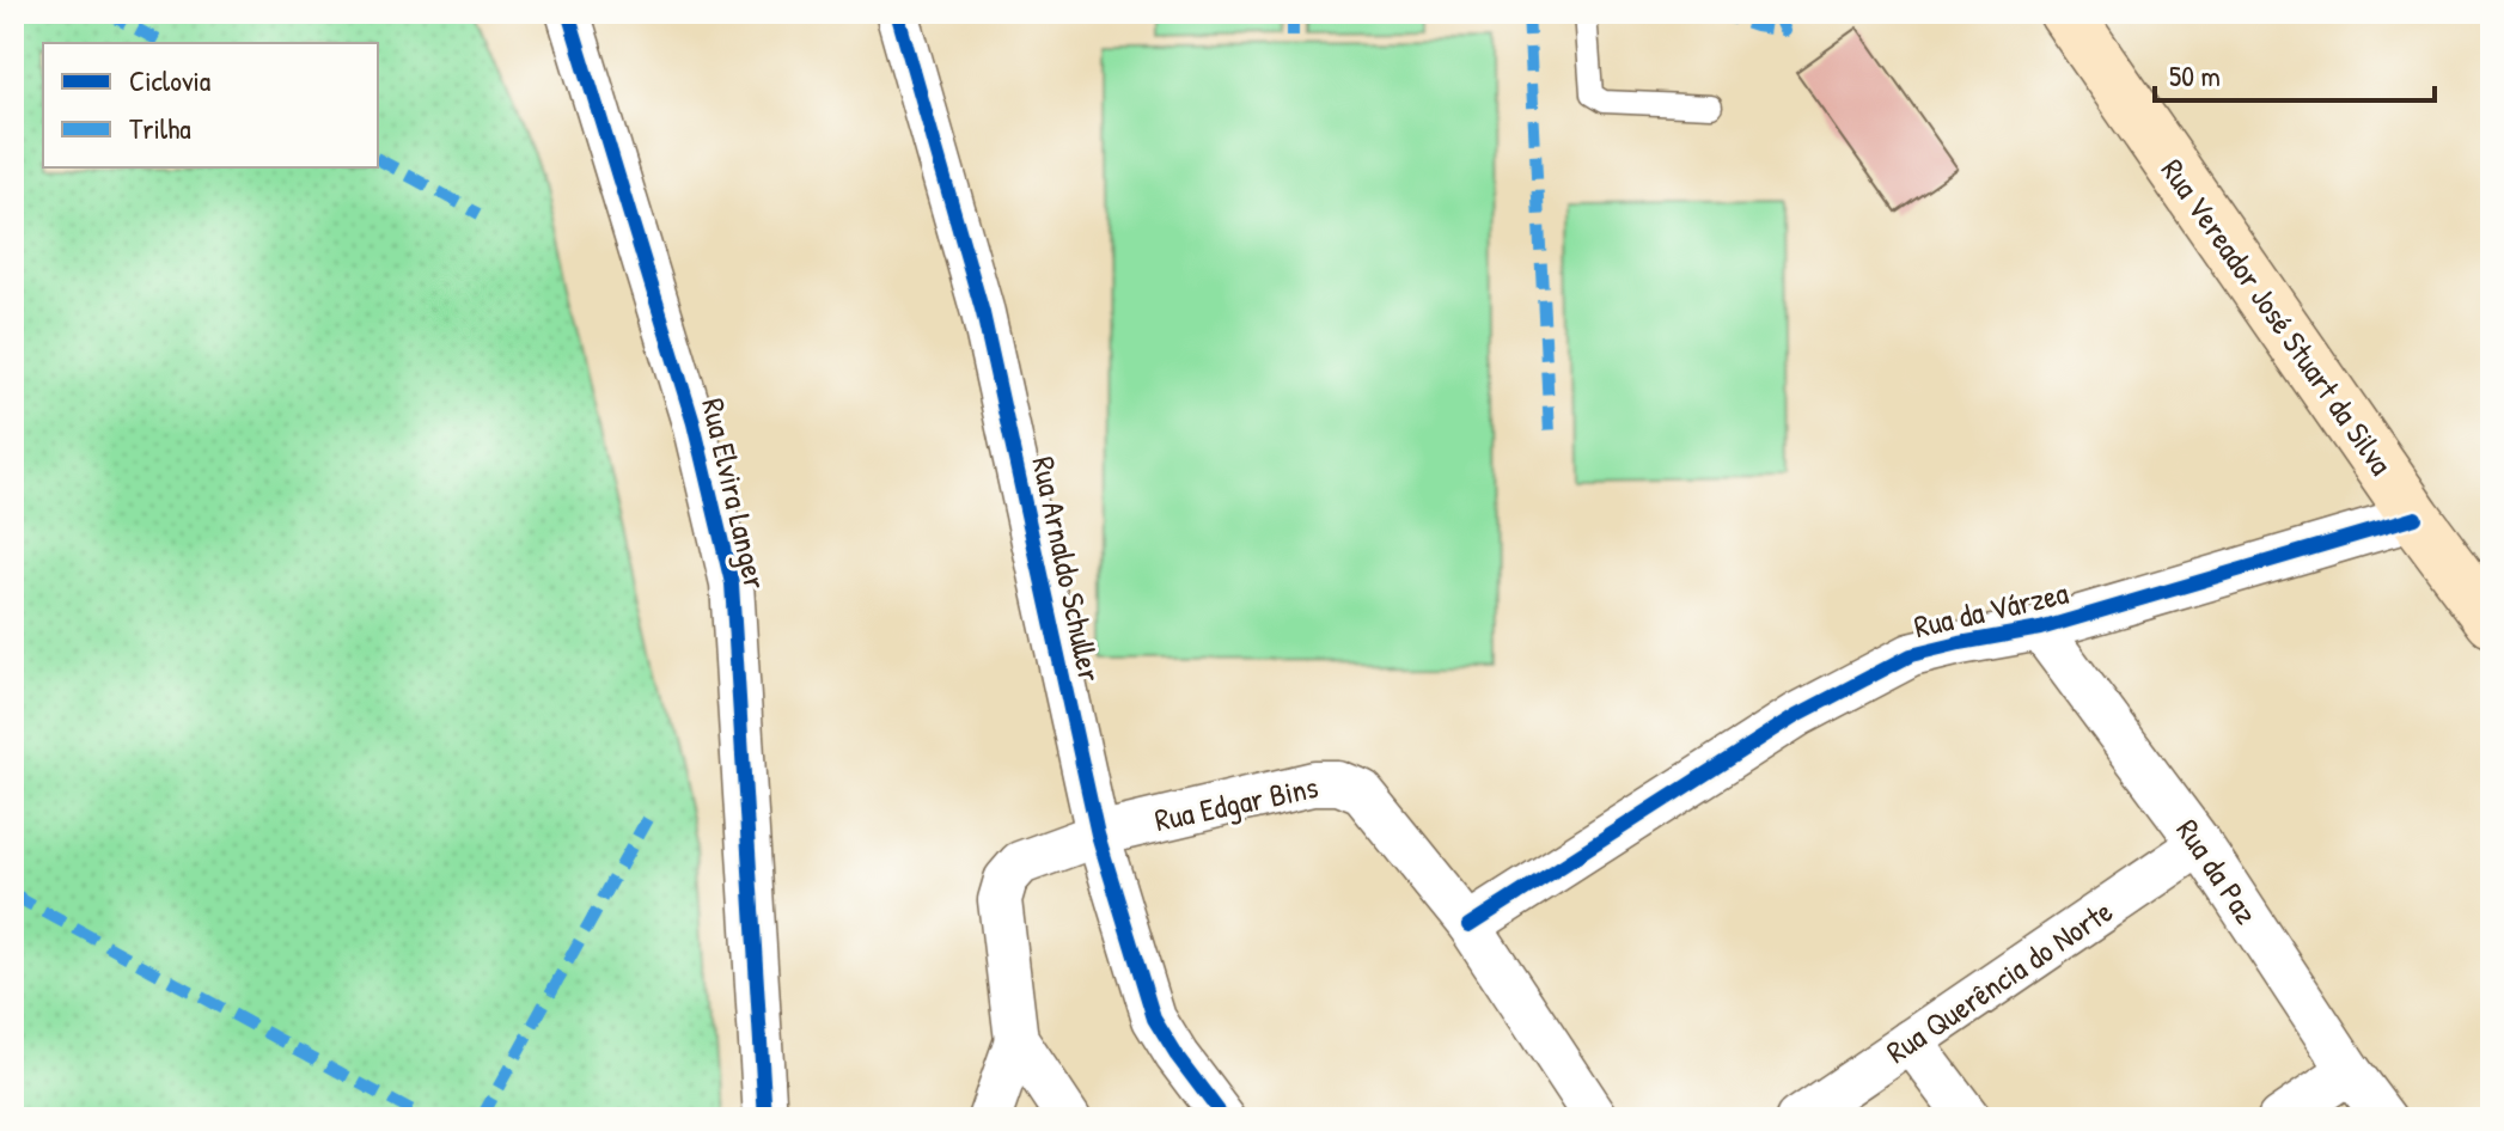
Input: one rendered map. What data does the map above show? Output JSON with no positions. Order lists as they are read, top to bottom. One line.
{"streets":{"main road":["Rua Vereador José Stuart da Silva"],"street":["Rua Elvira Langer","Rua Arnaldo Schuller","Rua da Várzea","Rua Edgar Bins","Rua da Paz","Rua Querência do Norte"]},"crossings":[["Rua Vereador José Stuart da Silva","Rua da Várzea"],["Rua Arnaldo Schuller","Rua Edgar Bins"],["Rua da Várzea","Rua Edgar Bins"],["Rua da Várzea","Rua da Paz"],["Rua da Paz","Rua Querência do Norte"]],"legend":["Ciclovia","Trilha"],"scale_bar":"50 m"}
